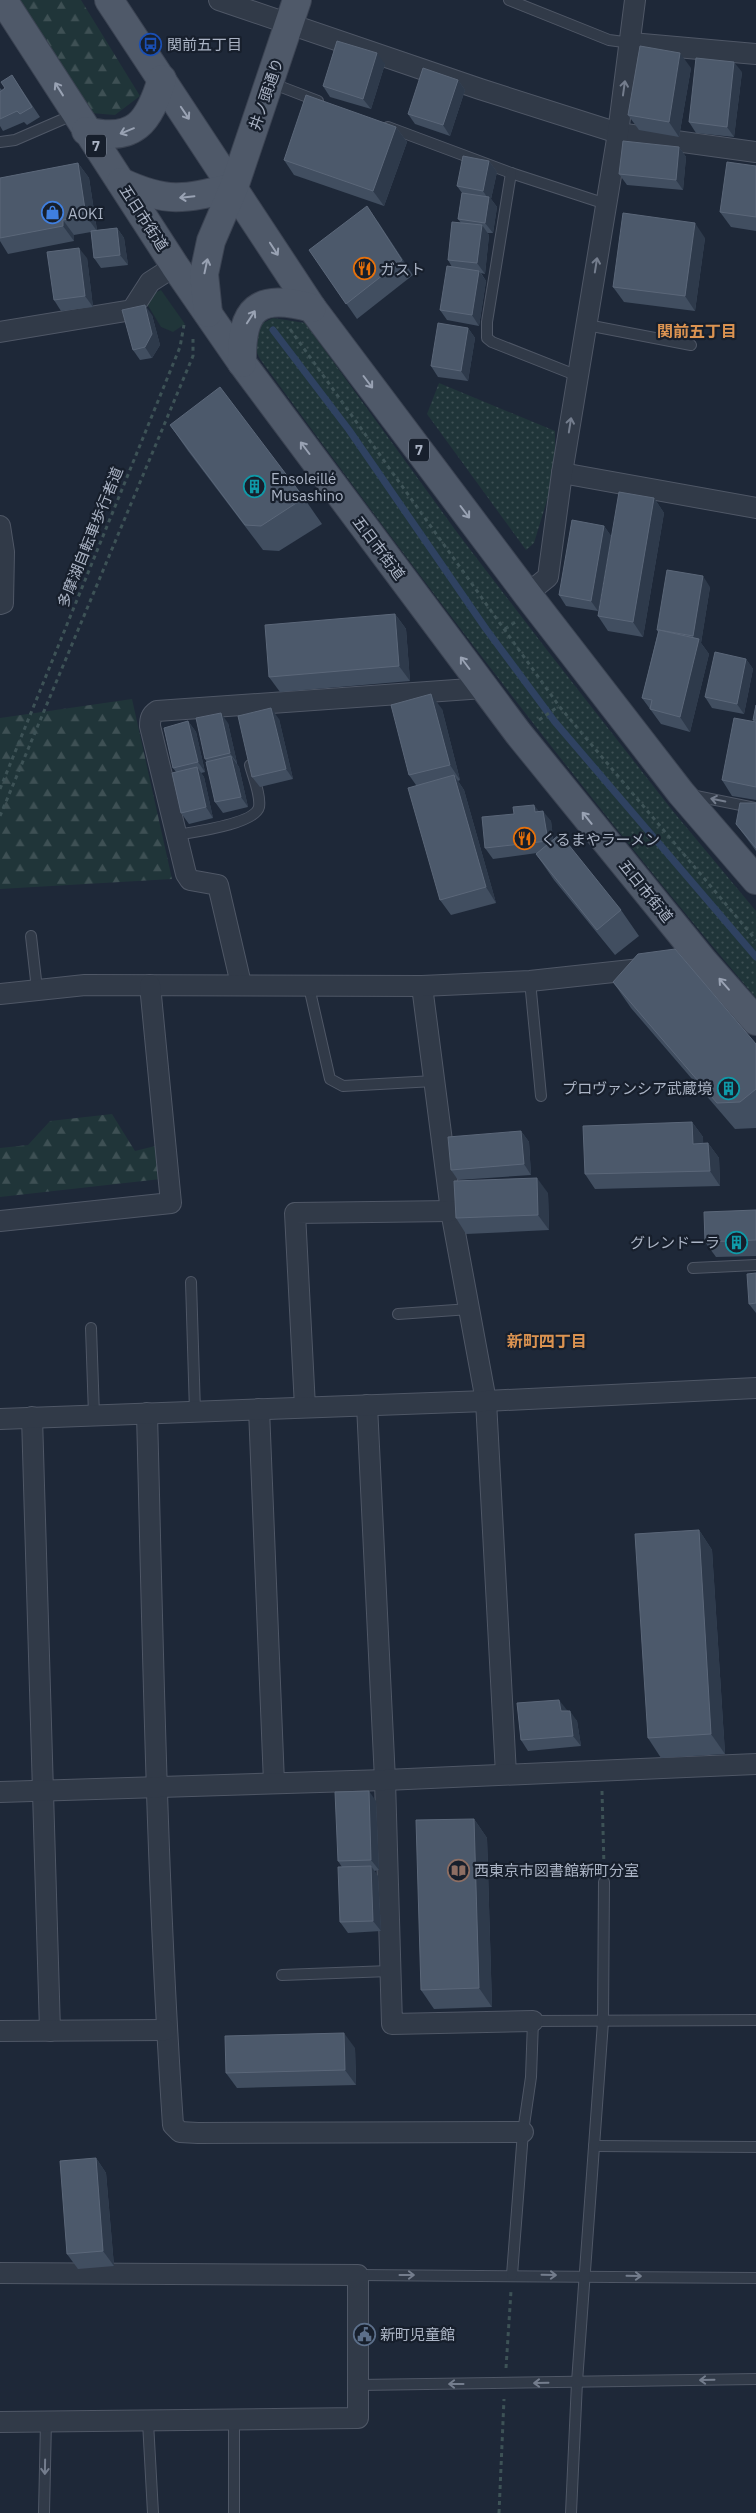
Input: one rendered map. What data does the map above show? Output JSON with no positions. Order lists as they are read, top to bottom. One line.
{"streets":{"main road":["井ノ頭通り","7","五日市街道"],"path":["多摩湖自転車歩行者道"]},"crossings":[["井ノ頭通り","7"],["7","五日市街道"],["五日市街道","多摩湖自転車歩行者道"]],"districts":["関前五丁目","新町四丁目"],"places":{"bus stop":["関前五丁目"],"shop":["AOKI"],"restaurant":["ガスト","くるまやラーメン"],"building":["Ensoleillé Musashino","プロヴァンシア武蔵境","グレンドーラ"],"library":["西東京市図書館新町分室"],"public building":["新町児童館"]}}
